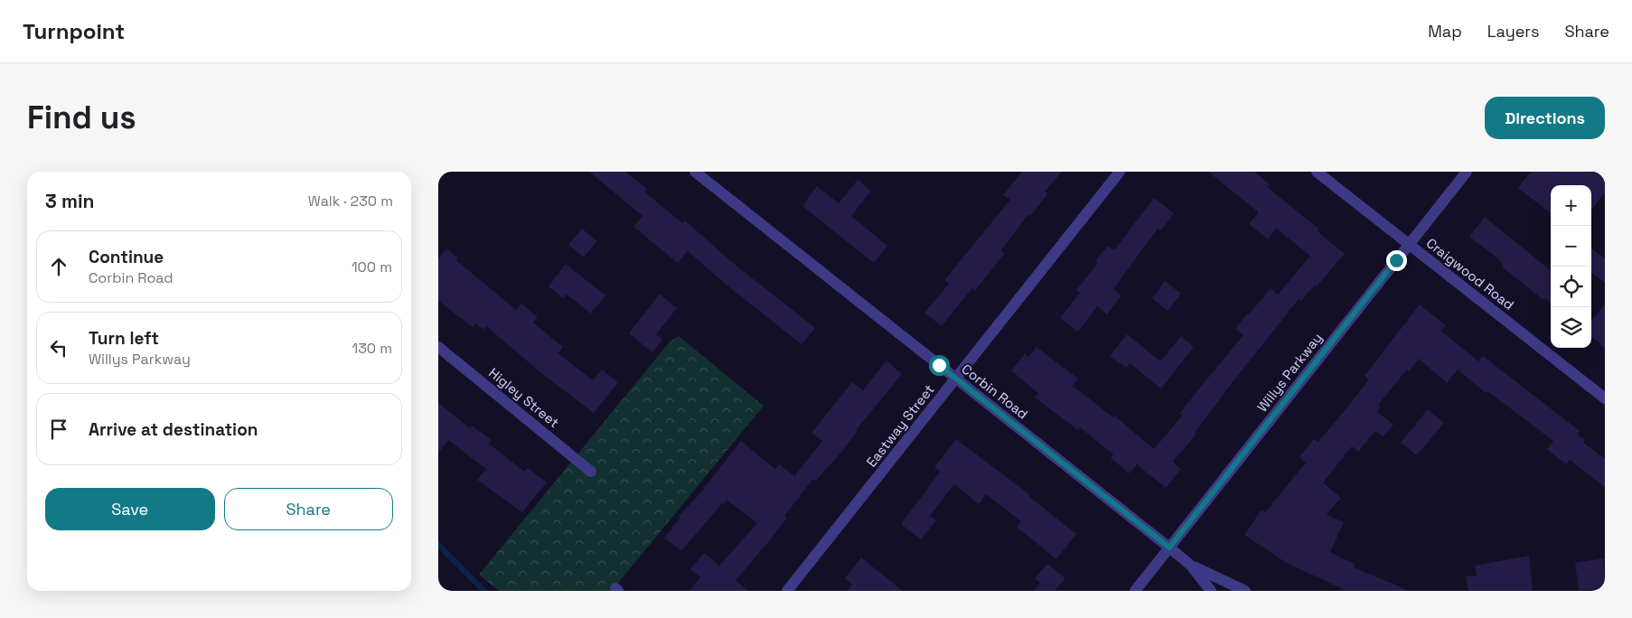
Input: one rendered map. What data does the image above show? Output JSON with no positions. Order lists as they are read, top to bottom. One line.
{"streets":{"street":["Craigwood Road","Willys Parkway","Corbin Road","Higley Street","Eastway Street"]},"crossings":[["Craigwood Road","Willys Parkway"],["Willys Parkway","Corbin Road"],["Corbin Road","Eastway Street"]],"page":{"header":"Turnpoint","nav":["Map","Layers","Share"],"buttons":["Directions",["Save","Share"]],"title":"Find us","heading":["3 min","Walk · 230 m"],"map_buttons":["+","−"],"list":[["Continue","Corbin Road","100 m"],["Turn left","Willys Parkway","130 m"],"Arrive at destination"]}}
